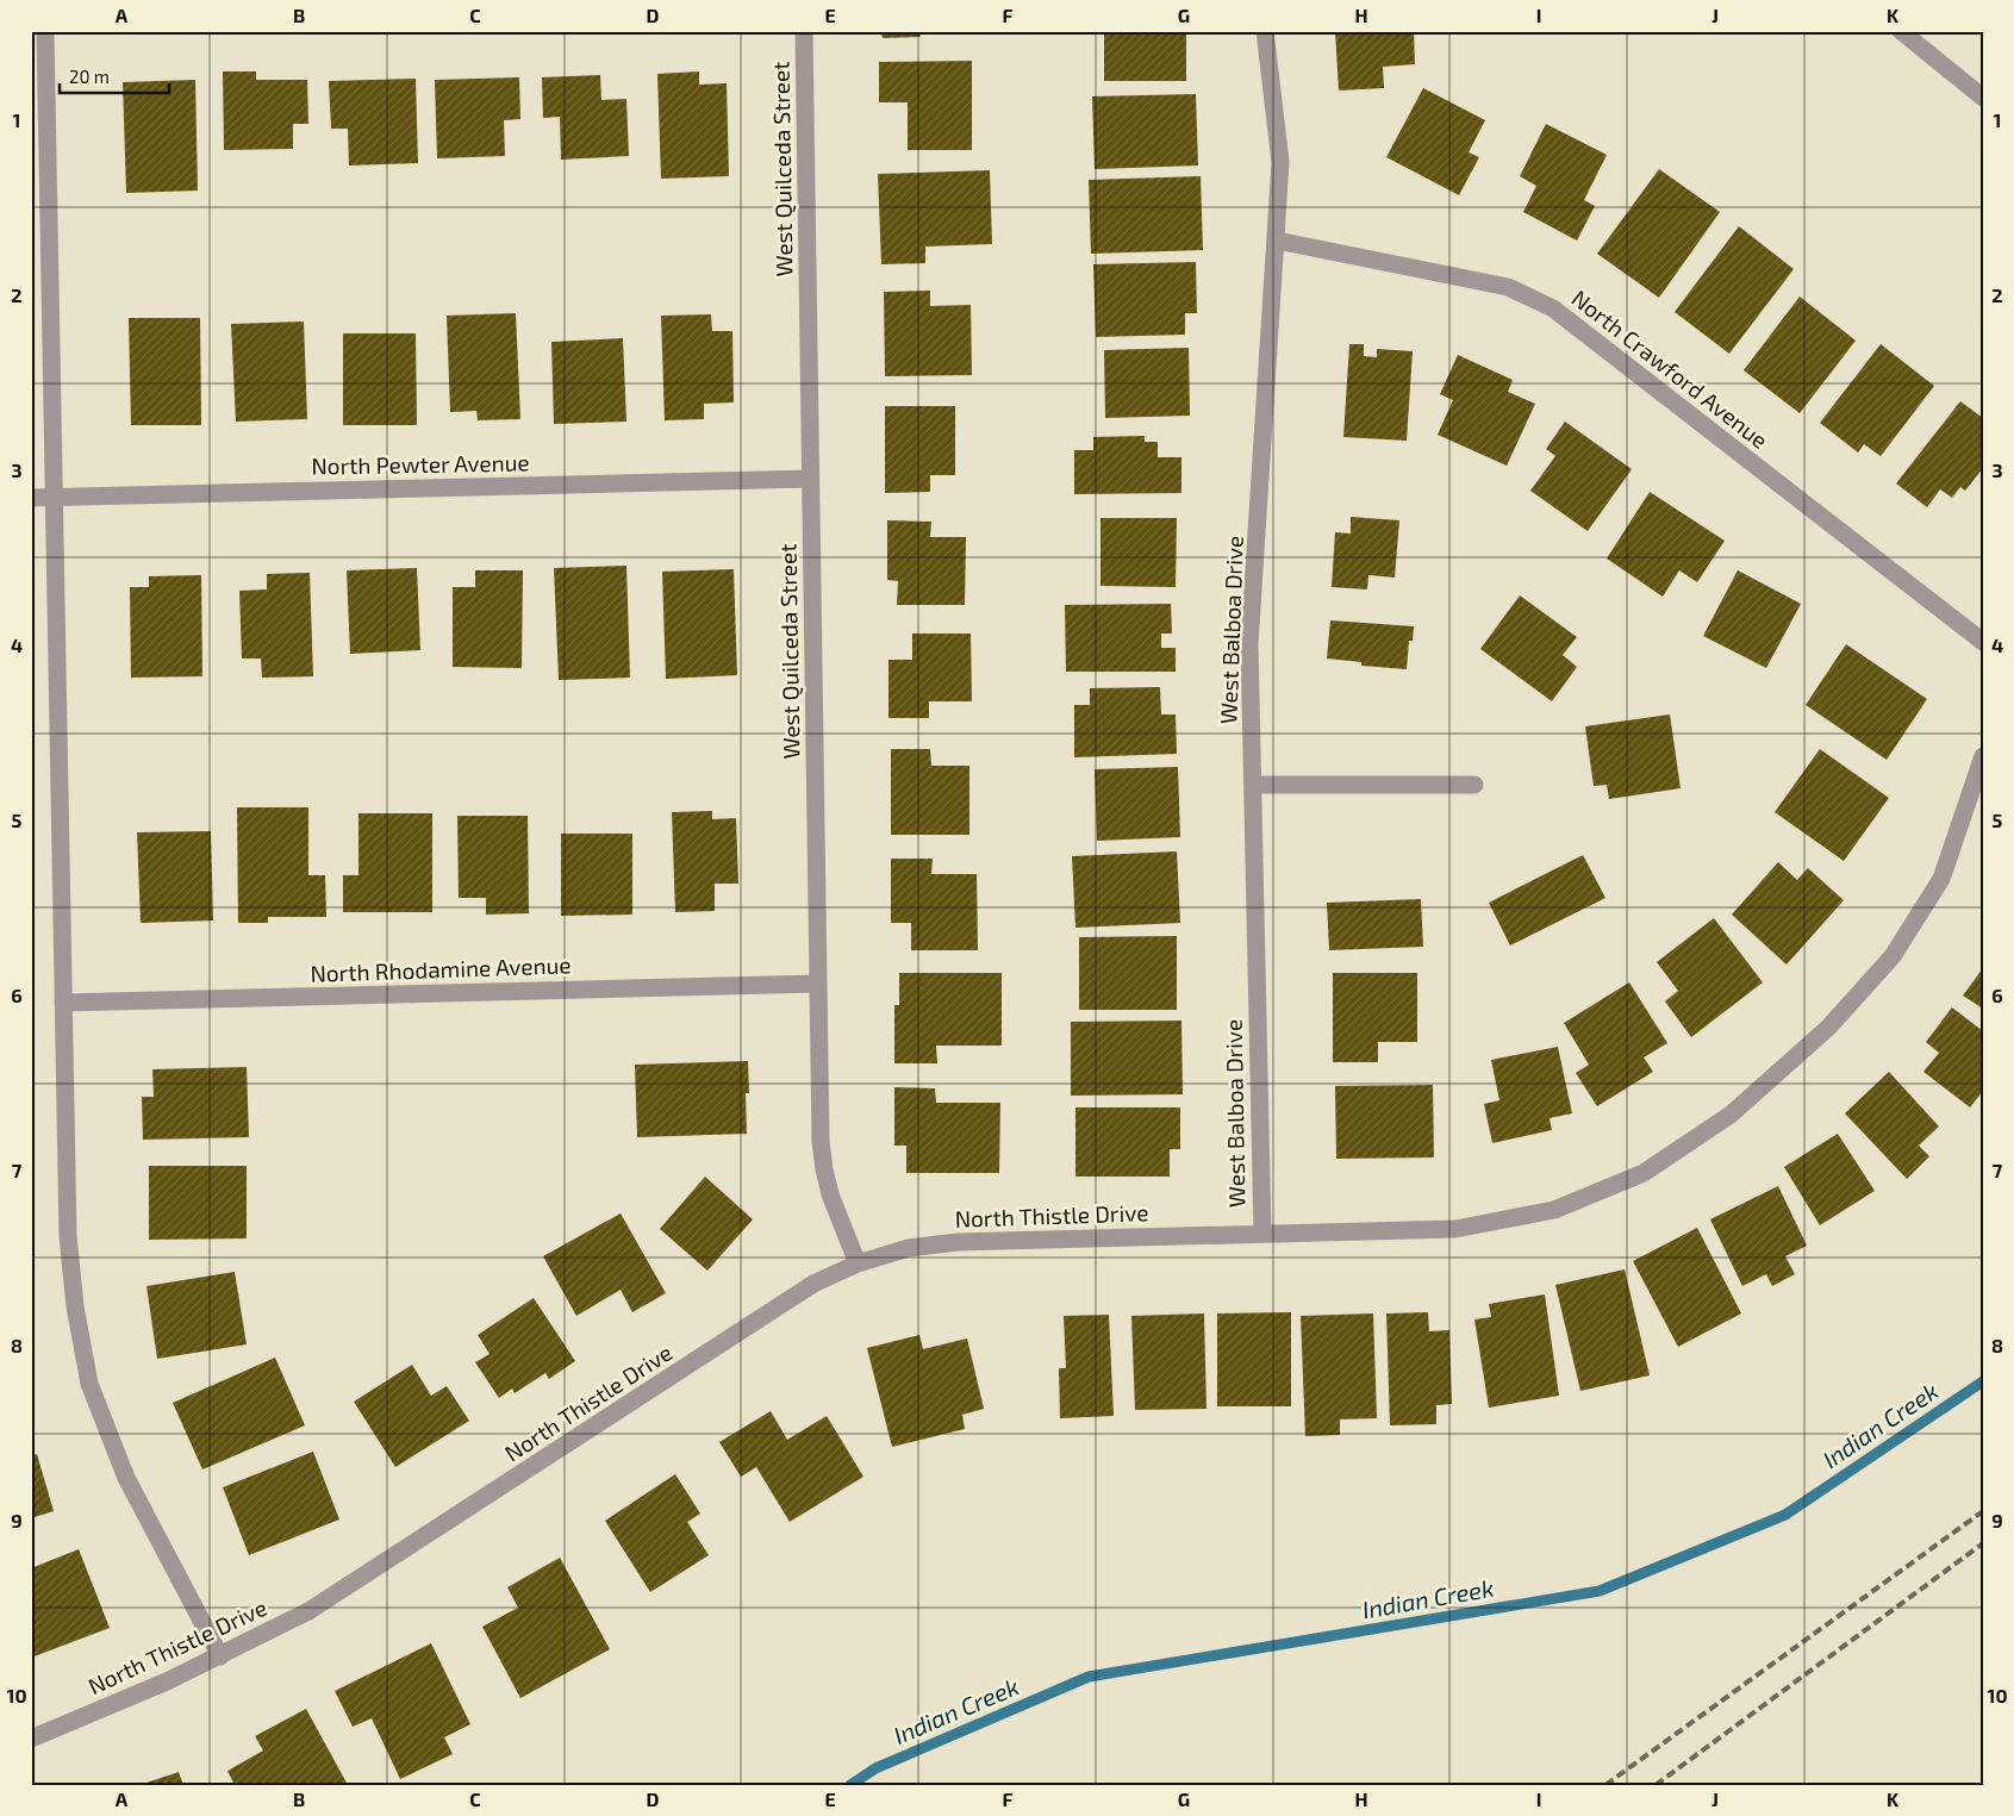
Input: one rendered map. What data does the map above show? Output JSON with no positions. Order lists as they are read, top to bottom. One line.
{"streets":{"street":["West Quilceda Street","North Crawford Avenue","North Pewter Avenue","West Balboa Drive","North Rhodamine Avenue","North Thistle Drive"]},"crossings":[["West Quilceda Street","North Pewter Avenue"],["West Quilceda Street","North Rhodamine Avenue"],["West Quilceda Street","North Thistle Drive"],["North Crawford Avenue","West Balboa Drive"],["West Balboa Drive","North Thistle Drive"]],"water":["Indian Creek"],"scale_bar":"20 m","grid":{"columns":["A","B","C","D","E","F","G","H","I","J","K"],"rows":["1","2","3","4","5","6","7","8","9","10"]}}
